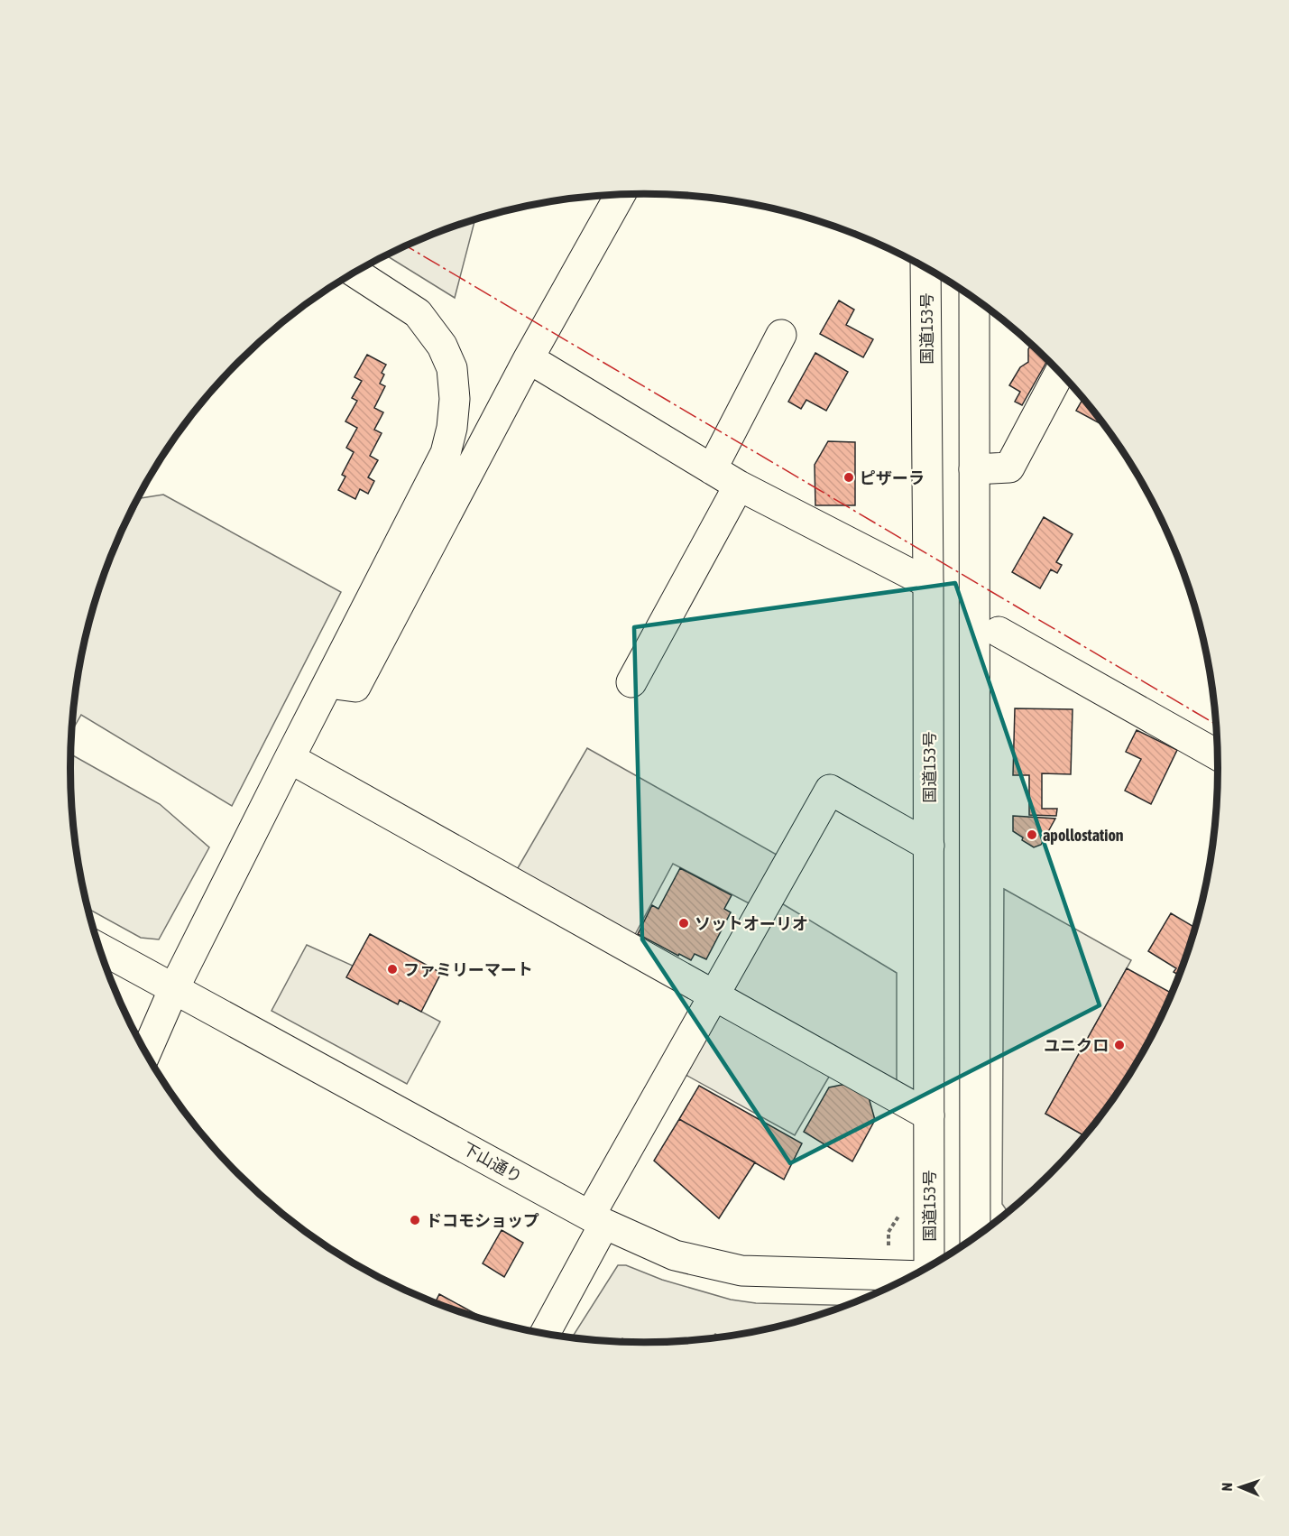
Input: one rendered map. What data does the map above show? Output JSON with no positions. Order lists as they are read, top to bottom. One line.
{"streets":{"main road":["国道153号","下山通り"]},"places":["ピザーラ","apollostation","ソットオーリオ","ファミリーマート","ユニクロ","ドコモショップ"],"north":"left"}
